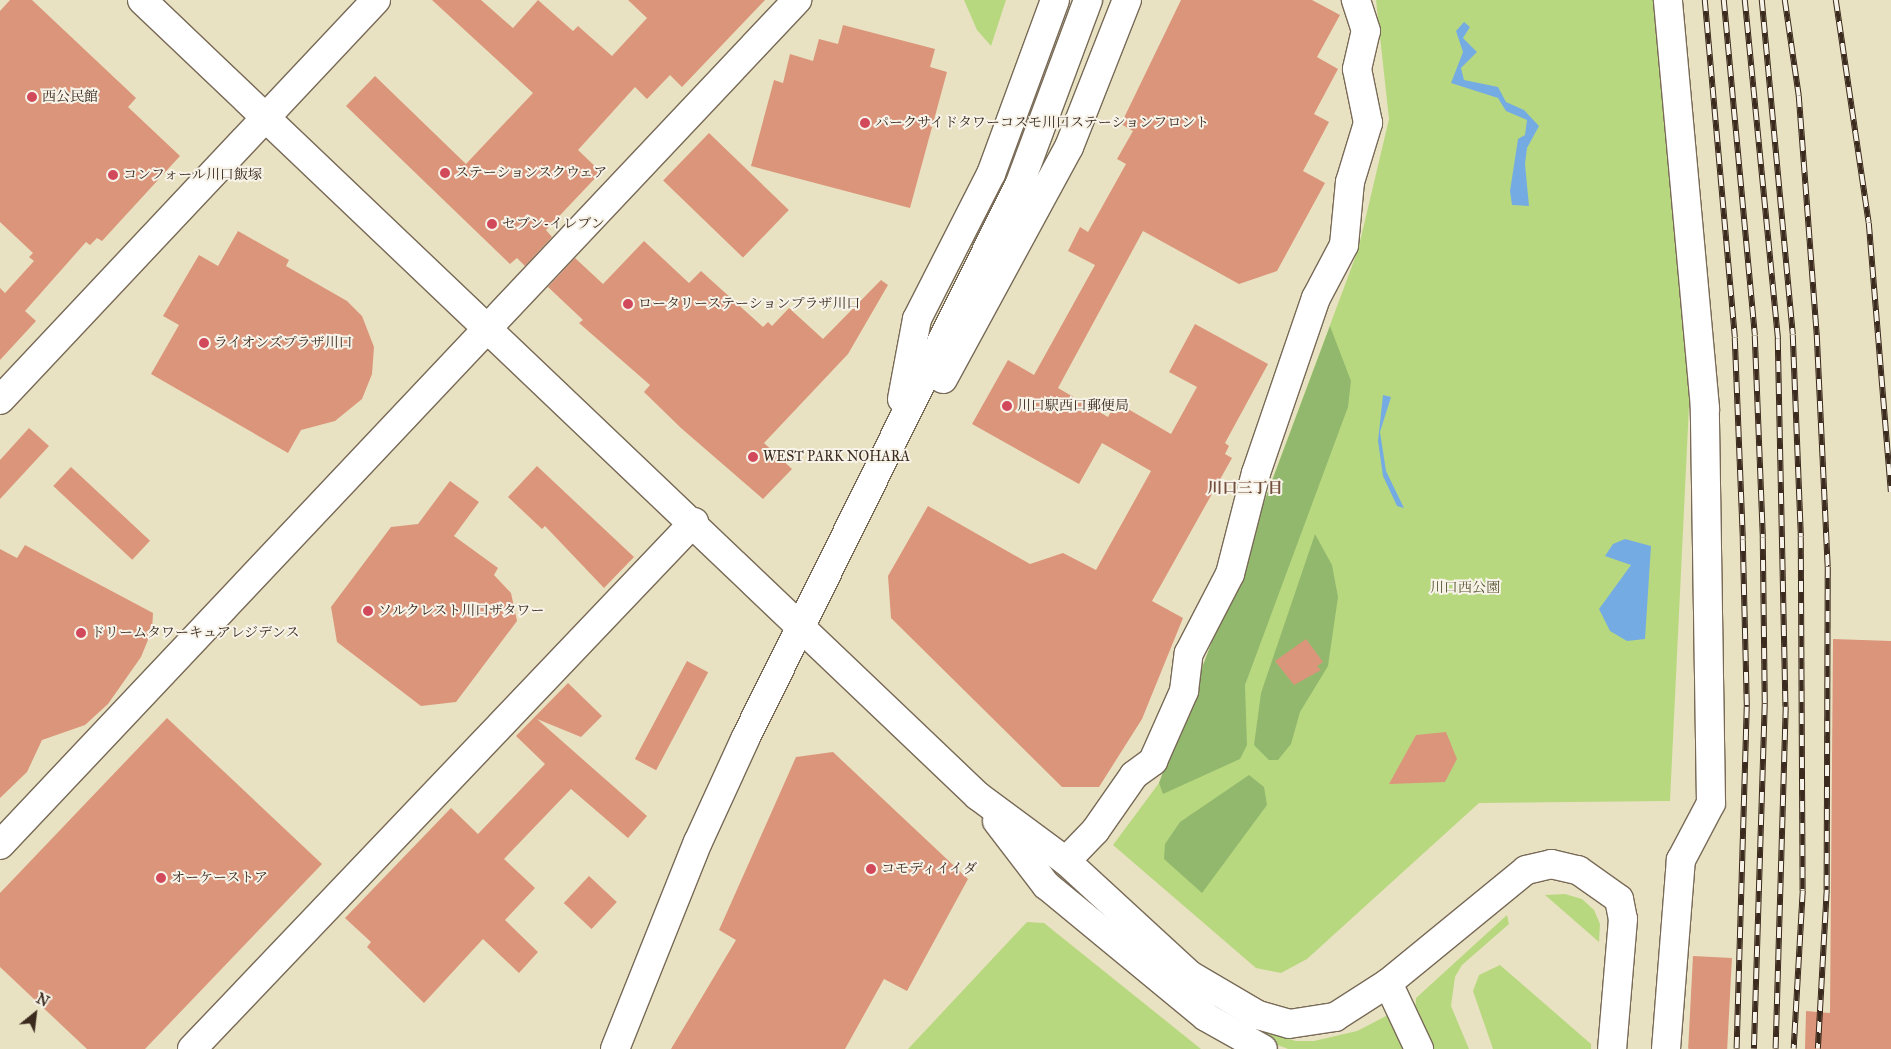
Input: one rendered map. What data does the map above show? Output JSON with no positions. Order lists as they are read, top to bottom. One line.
{"districts":["川口三丁目"],"parks":["川口西公園"],"places":["西公民館","パークサイドタワーコスモ川口ステーションフロント","ステーションスクウェア","コンフォール川口飯塚","セブン-イレブン","ロータリーステーションプラザ川口","ライオンズプラザ川口","川口駅西口郵便局","WEST PARK NOHARA","ソルクレスト川口ザタワー","ドリームタワーキュアレジデンス","コモディイイダ","オーケーストア"],"north":"top right"}
